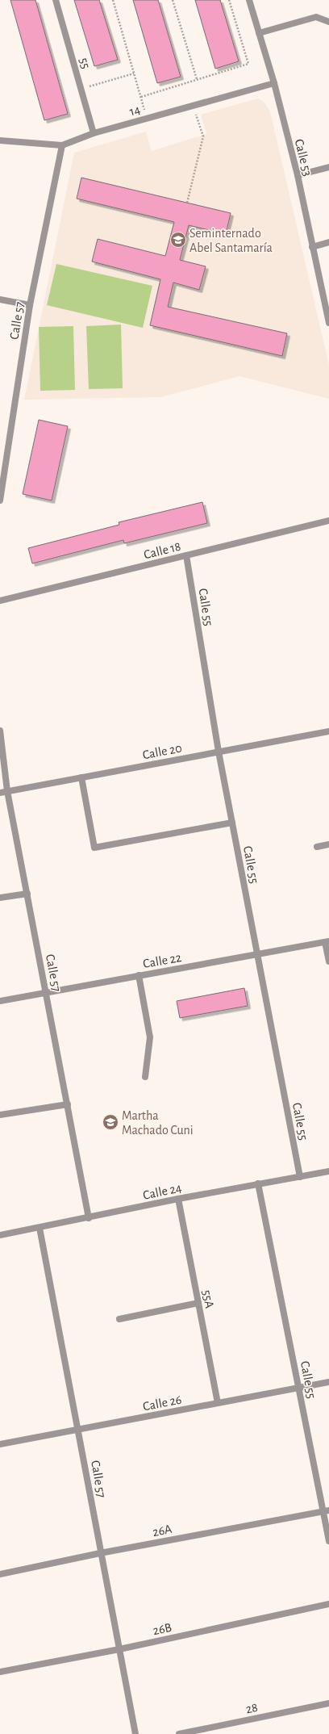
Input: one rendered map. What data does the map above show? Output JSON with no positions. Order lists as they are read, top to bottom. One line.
{"streets":{"street":["55","14","Calle 53","Calle 57","Calle 18","Calle 55","Calle 20","Calle 22","Calle 24","55A","Calle 26","26A","26B","28"]},"crossings":[["55","14"],["14","Calle 53"],["14","Calle 57"],["Calle 57","Calle 20"],["Calle 57","Calle 22"],["Calle 57","Calle 24"],["Calle 57","Calle 26"],["Calle 57","26A"],["Calle 57","26B"],["Calle 18","Calle 55"],["Calle 55","Calle 20"],["Calle 55","Calle 22"],["Calle 55","Calle 24"],["Calle 55","Calle 26"],["Calle 55","26A"],["Calle 24","55A"],["55A","Calle 26"]],"places":{"school or university":["Seminternado Abel Santamaría","Martha Machado Cuni"]}}
